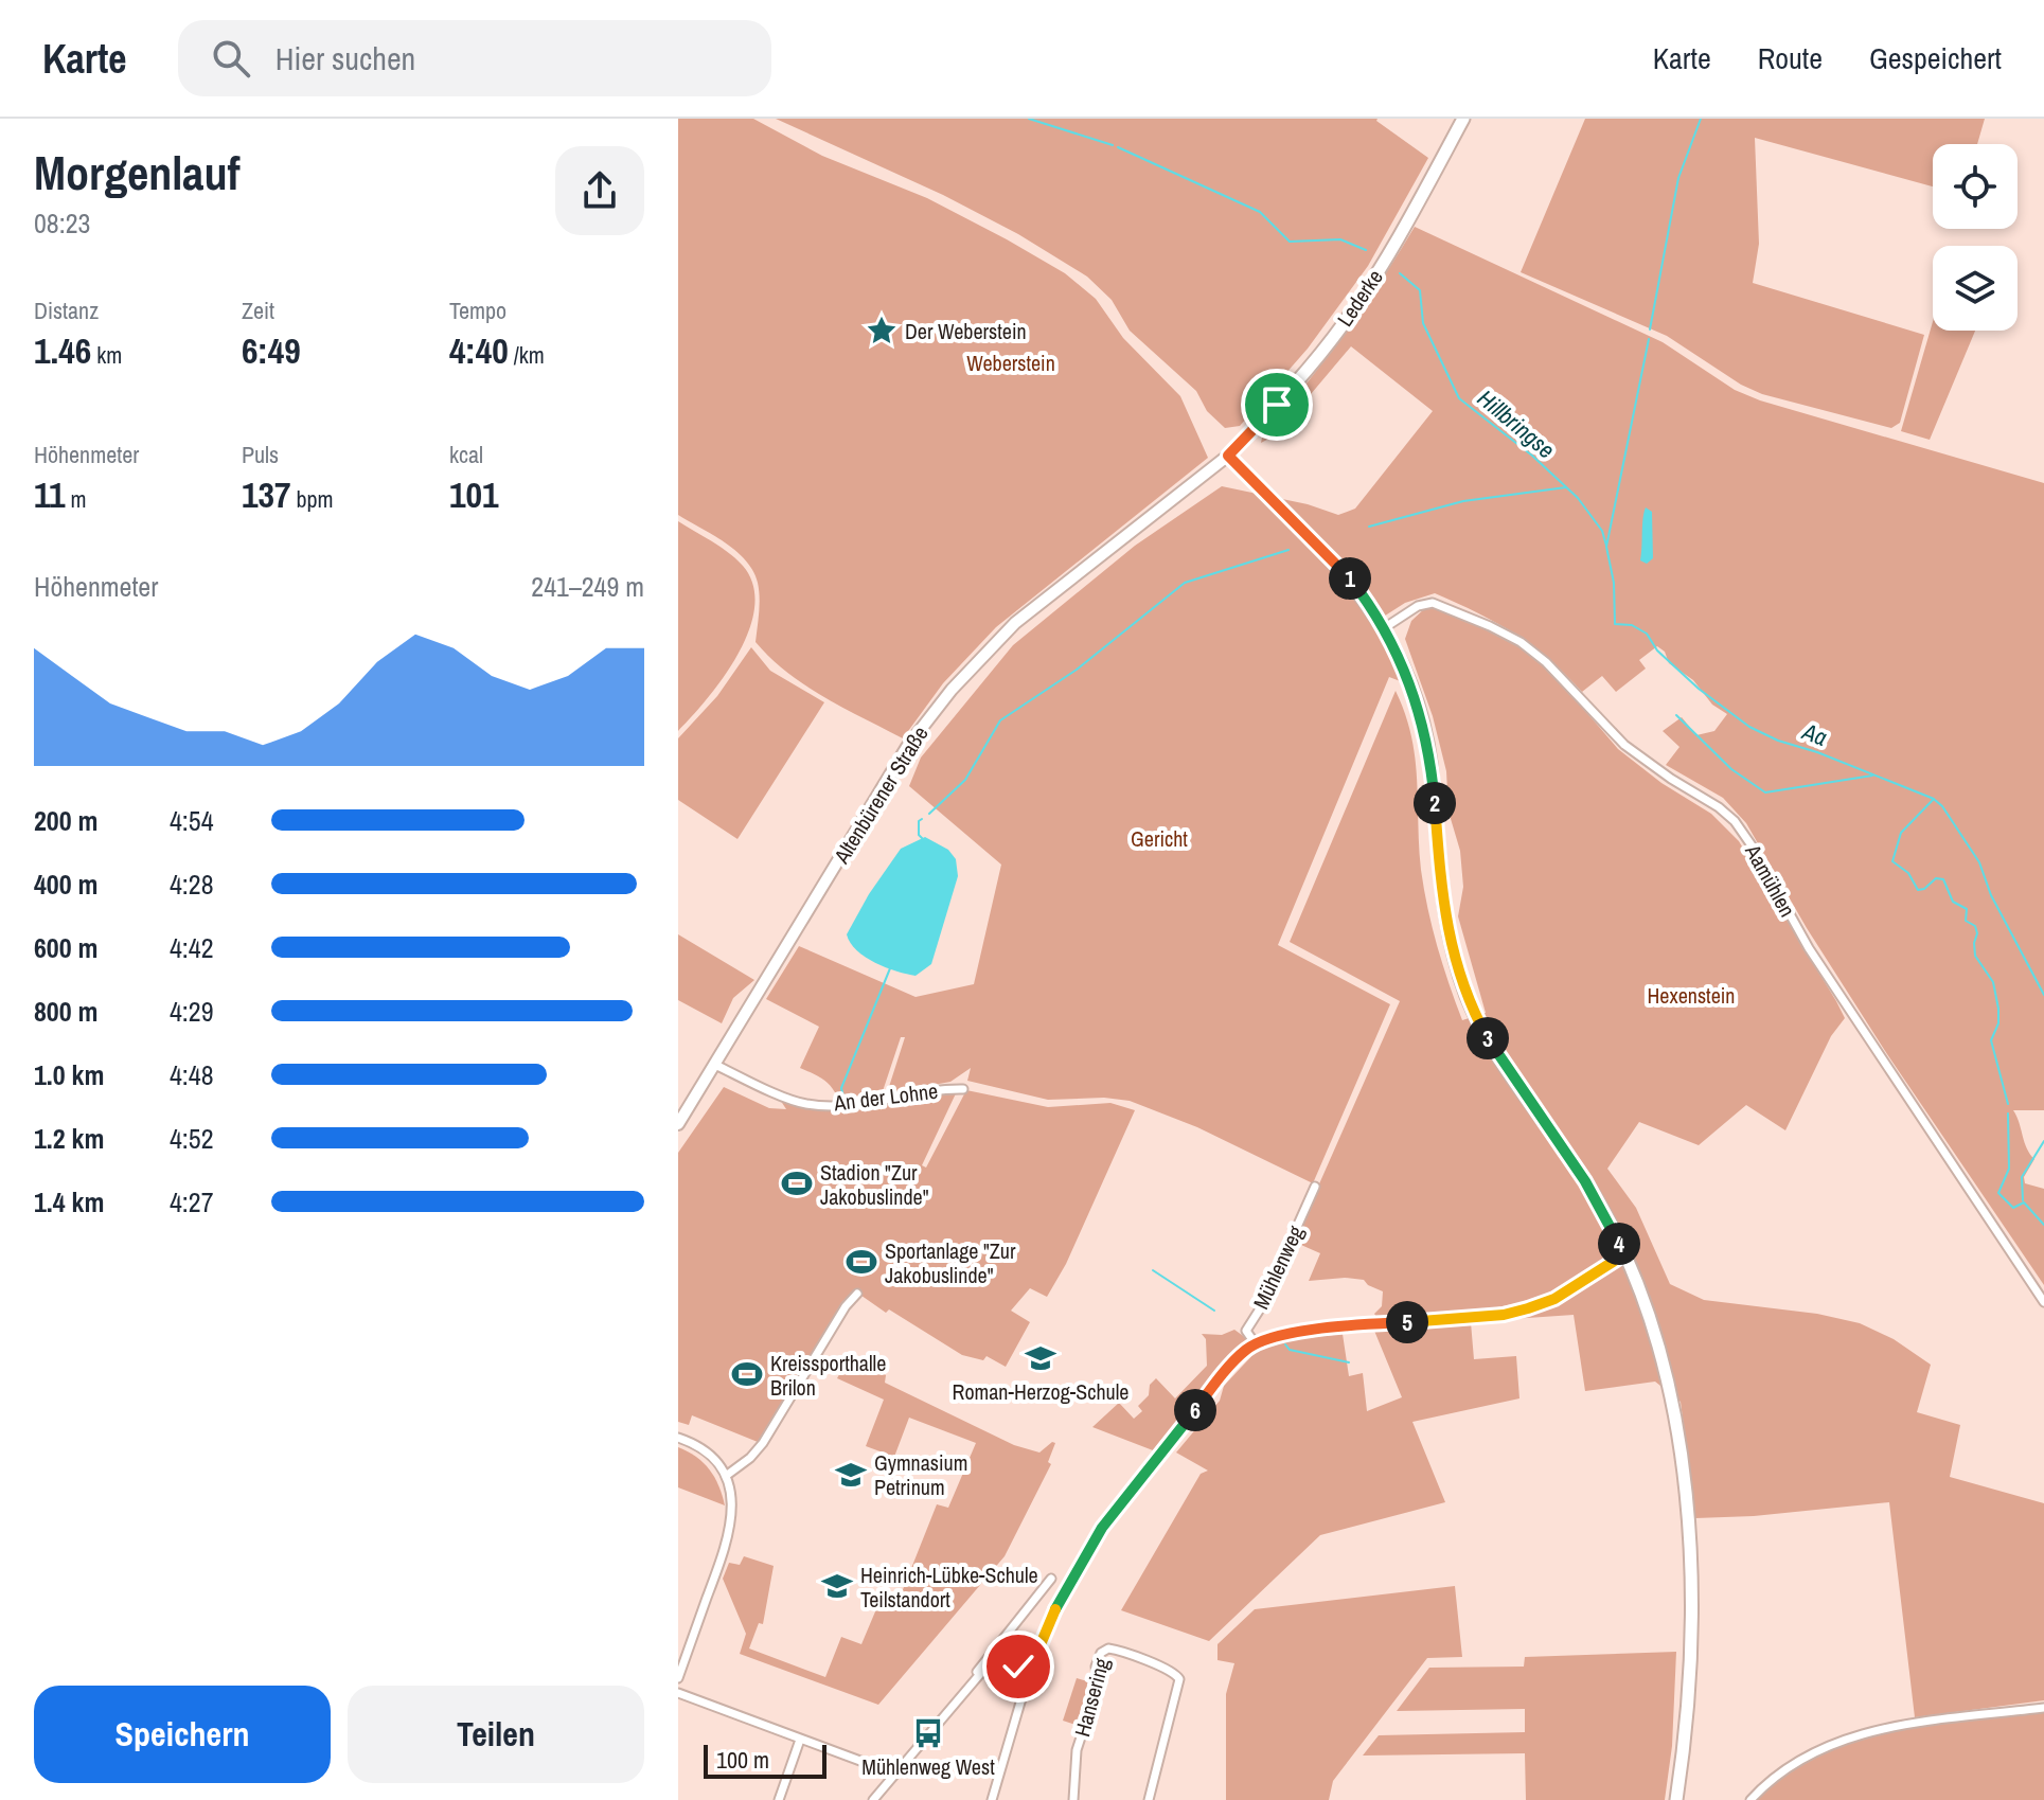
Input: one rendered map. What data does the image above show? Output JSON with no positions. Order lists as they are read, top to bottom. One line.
{"streets":{"main road":["Lederke"],"street":["Altenbürener Straße","Aamühlen","An der Lohne","Mühlenweg","Hansering"]},"crossings":[["Lederke","Altenbürener Straße"],["Altenbürener Straße","An der Lohne"]],"water":["Hillbringse","Aa"],"parks":["Weberstein","Gericht","Hexenstein"],"places":{"place":["Der Weberstein"],"sports":["Stadion \"Zur Jakobuslinde\"","Sportanlage \"Zur Jakobuslinde\"","Kreissporthalle Brilon"],"school or university":["Roman-Herzog-Schule","Gymnasium Petrinum","Heinrich-Lübke-Schule Teilstandort"],"bus stop":["Mühlenweg West"]},"scale_bar":"100 m","page":{"header":"Karte","search":"Hier suchen","nav":["Karte","Route","Gespeichert"],"heading":["Morgenlauf","08:23"],"stats":[["Distanz","1.46 km"],["Zeit","6:49"],["Tempo","4:40 /km"],["Höhenmeter","11 m"],["Puls","137 bpm"],["kcal","101"]],"chart":["Höhenmeter","241–249 m"],"pins":["1","2","3","4","5","6"],"list":[{"name":"200 m","note":"4:54"},{"name":"400 m","note":"4:28"},{"name":"600 m","note":"4:42"},{"name":"800 m","note":"4:29"},{"name":"1.0 km","note":"4:48"},{"name":"1.2 km","note":"4:52"},{"name":"1.4 km","note":"4:27"}],"buttons":["Speichern","Teilen"],"scale":"100 m"}}
